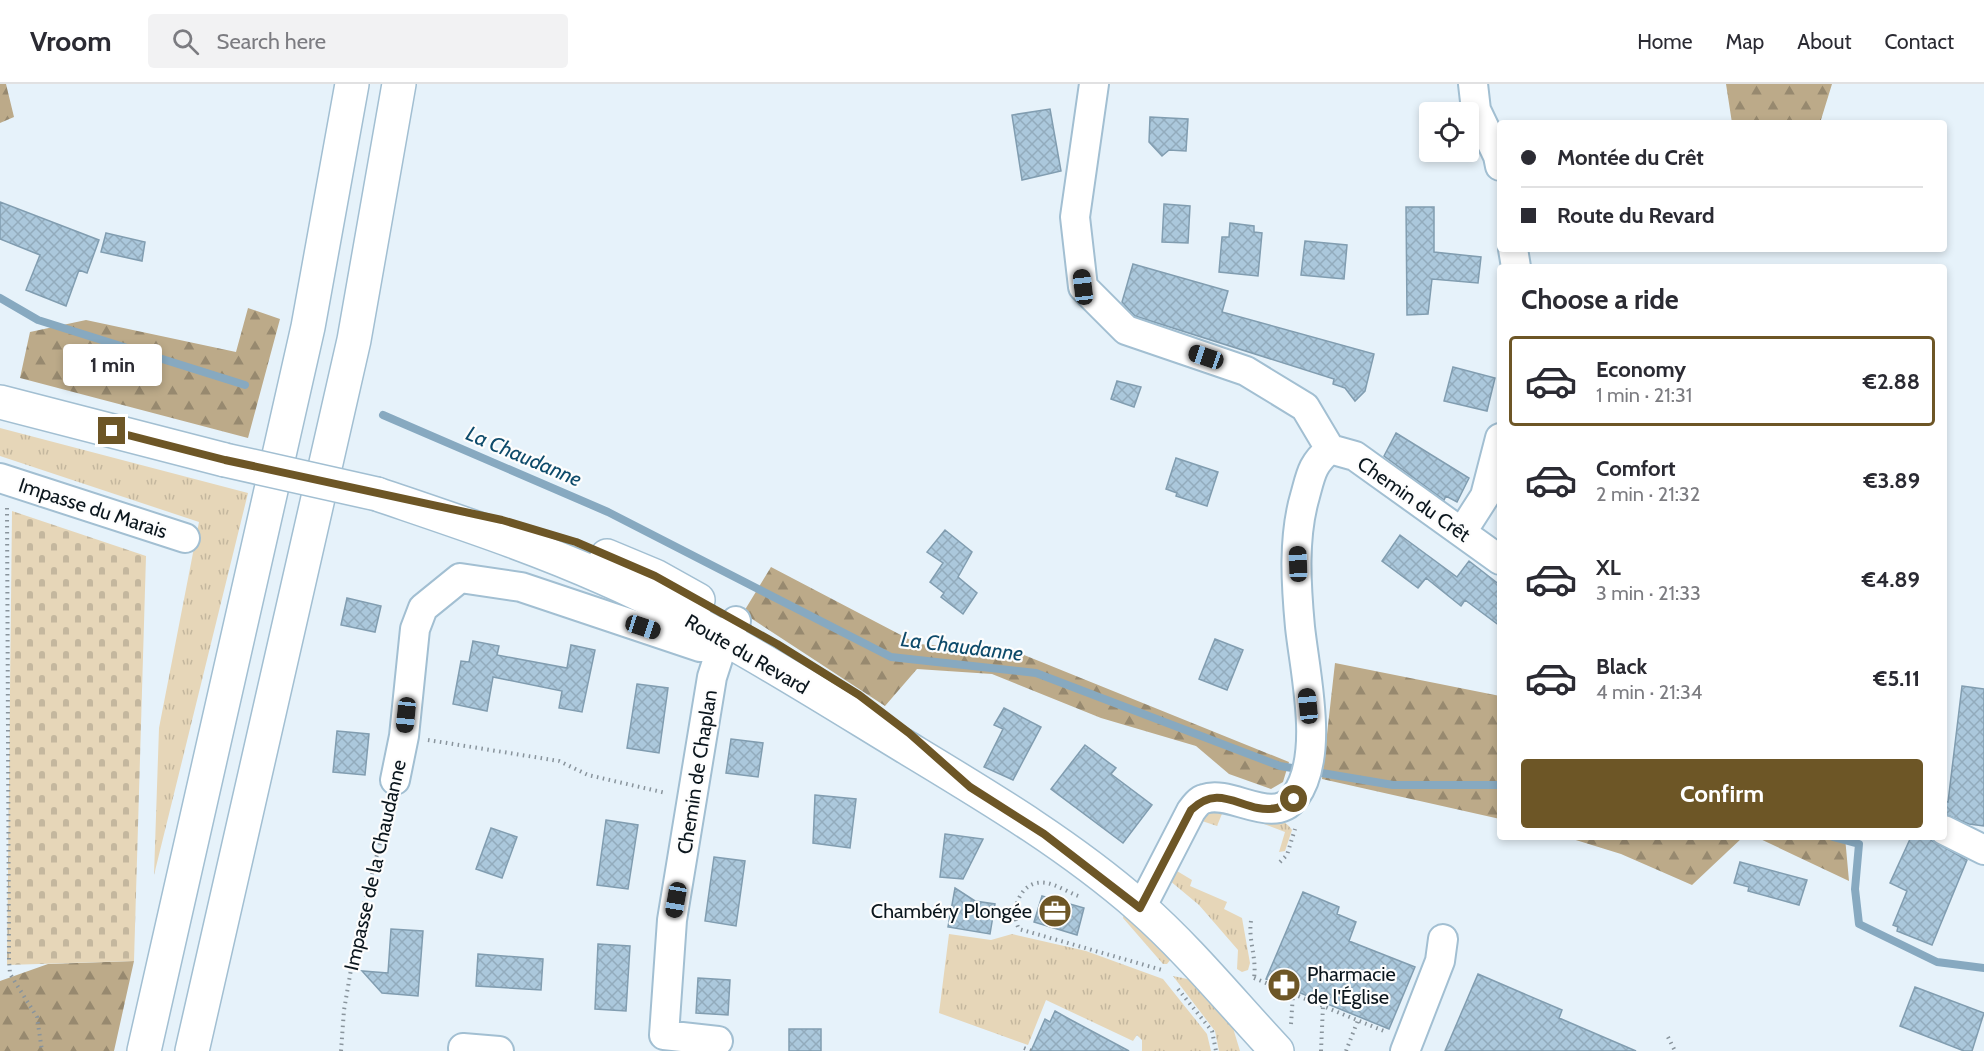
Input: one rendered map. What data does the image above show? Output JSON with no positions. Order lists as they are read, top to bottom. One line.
{"streets":{"main road":["Route du Revard"],"street":["Chemin du Crêt","Impasse du Marais","Chemin de Chaplan","Impasse de la Chaudanne"]},"crossings":[["Route du Revard","Chemin de Chaplan"],["Route du Revard","Impasse de la Chaudanne"],["Chemin de Chaplan","Impasse de la Chaudanne"]],"water":["La Chaudanne"],"places":{"office":["Chambéry Plongée"],"pharmacy":["Pharmacie de l'Église"]},"page":{"header":"Vroom","search":"Search here","nav":["Home","Map","About","Contact"],"banner":["Montée du Crêt","Route du Revard"],"heading":"Choose a ride","list":[{"name":"Economy","note":"1 min · 21:31","value":"€2.88"},{"name":"Comfort","note":"2 min · 21:32","value":"€3.89"},{"name":"XL","note":"3 min · 21:33","value":"€4.89"},{"name":"Black","note":"4 min · 21:34","value":"€5.11"}],"bubble":"1 min","buttons":"Confirm"}}
